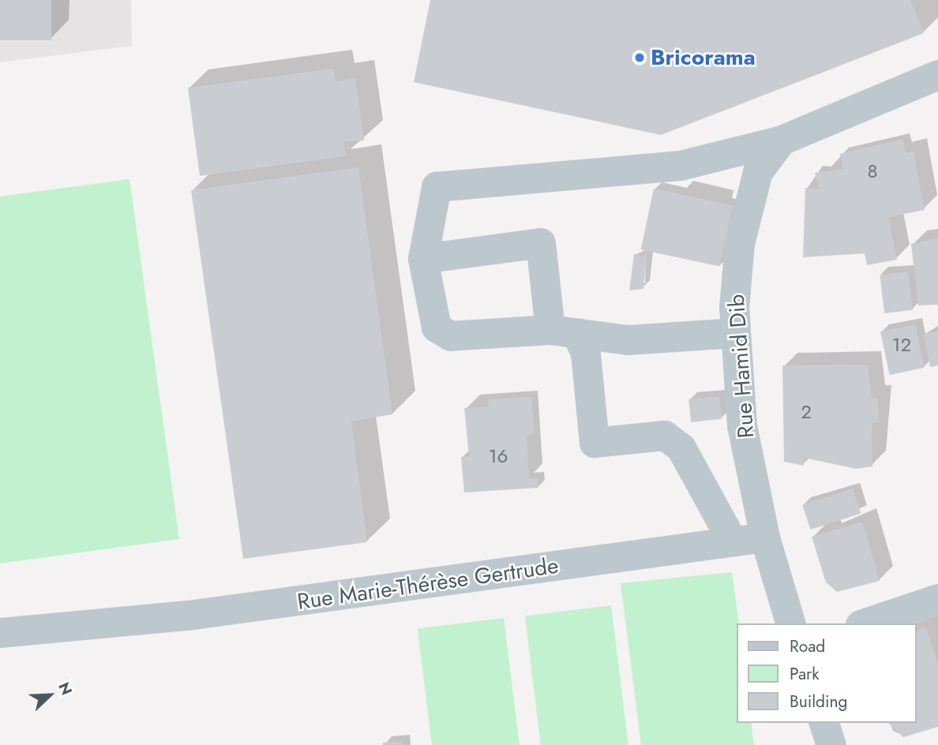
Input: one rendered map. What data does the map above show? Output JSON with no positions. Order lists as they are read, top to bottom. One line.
{"streets":{"street":["Rue Hamid Dib","Rue Marie-Thérèse Gertrude"]},"crossings":[["Rue Hamid Dib","Rue Marie-Thérèse Gertrude"]],"places":["Bricorama"],"house_numbers":["8","12","2","16"],"legend":["Road","Park","Building"],"north":"top right"}
